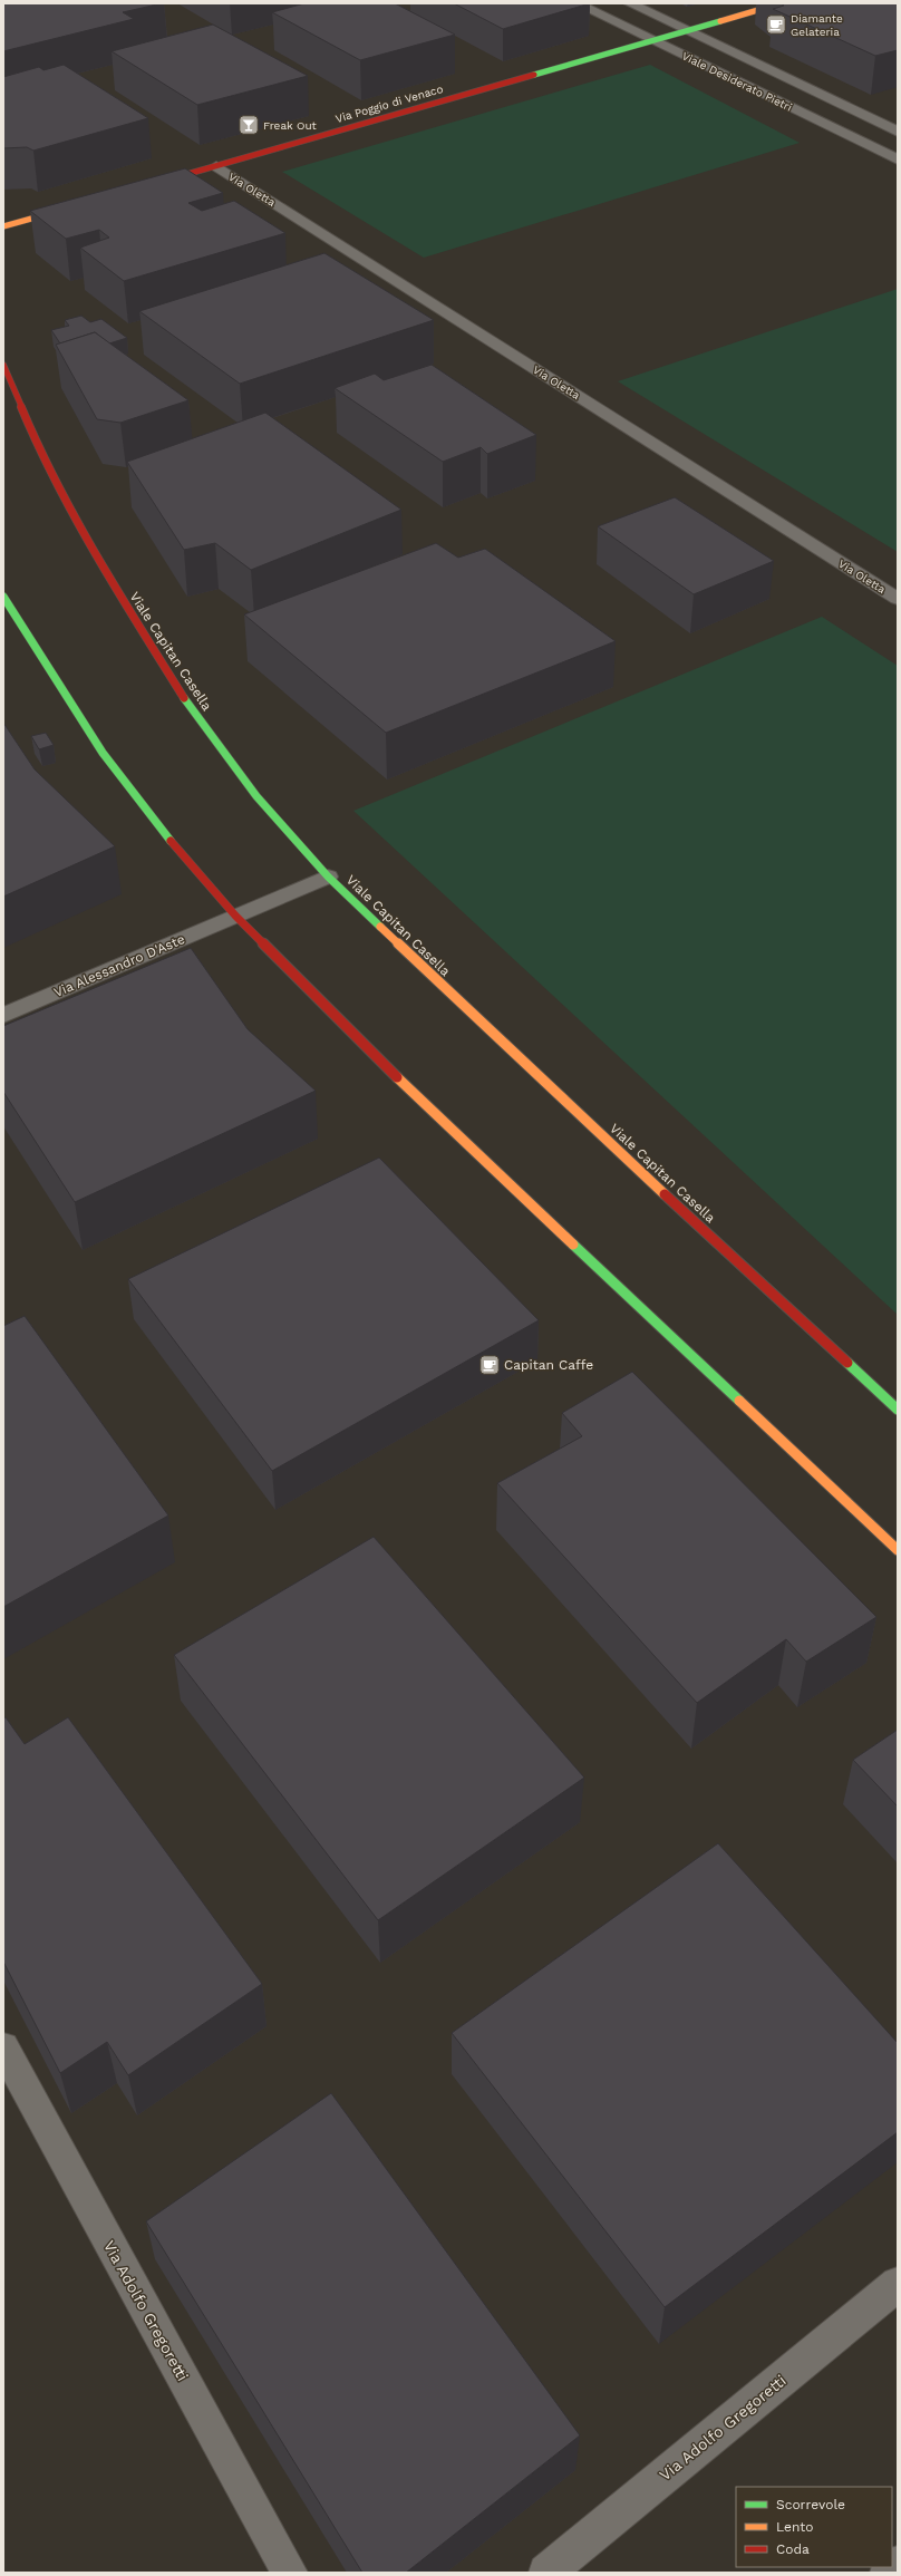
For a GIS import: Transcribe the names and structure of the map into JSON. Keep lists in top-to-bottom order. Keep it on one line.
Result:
{"streets":{"street":["Viale Desiderato Pietri","Via Poggio di Venaco","Via Oletta","Viale Capitan Casella","Via Alessandro D'Aste","Via Adolfo Gregoretti"]},"crossings":[["Viale Desiderato Pietri","Via Poggio di Venaco"],["Via Poggio di Venaco","Via Oletta"],["Viale Capitan Casella","Via Alessandro D'Aste"]],"places":{"cafe":["Diamante Gelateria","Capitan Caffe"],"bar":["Freak Out"]},"legend":["Scorrevole","Lento","Coda"]}
